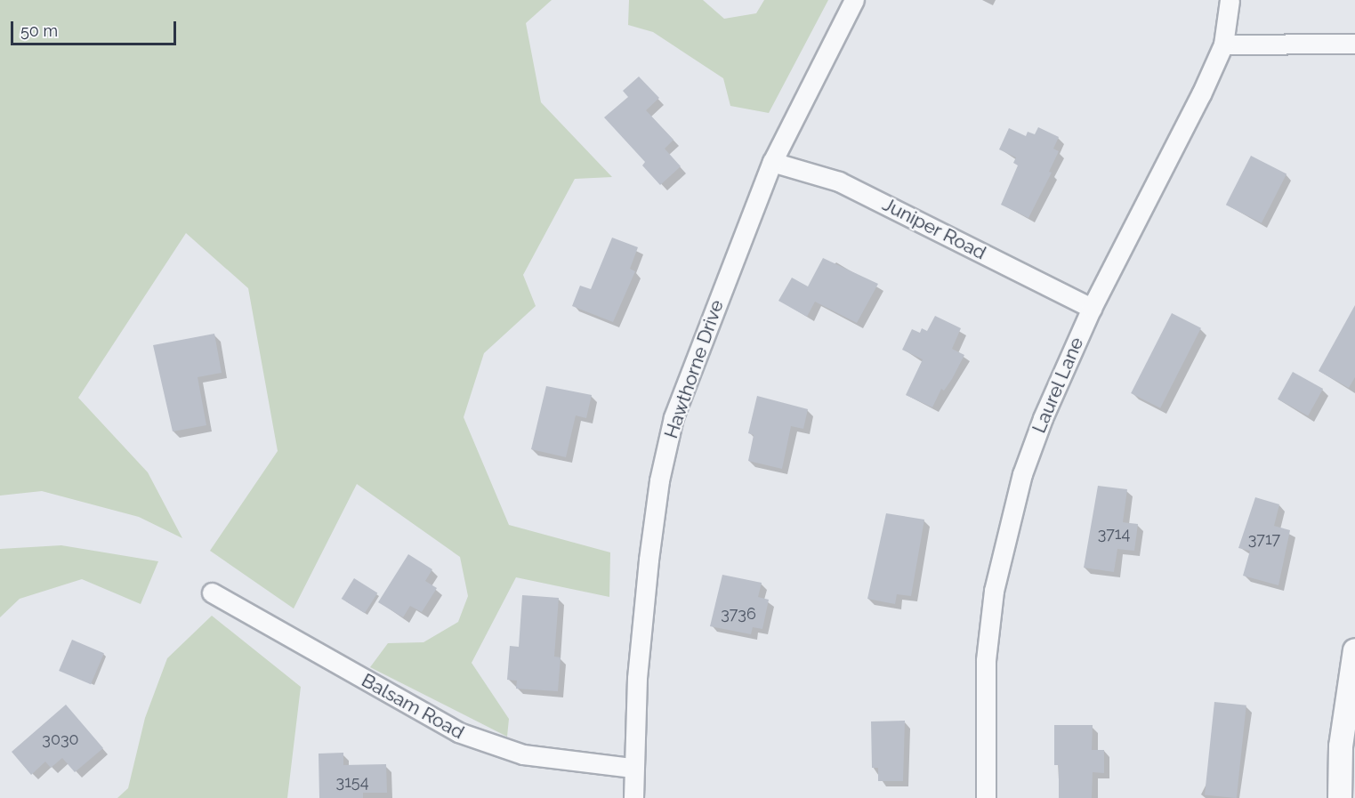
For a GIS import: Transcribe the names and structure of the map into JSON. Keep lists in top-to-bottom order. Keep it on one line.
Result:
{"streets":{"street":["Juniper Road","Hawthorne Drive","Laurel Lane","Balsam Road"]},"crossings":[["Juniper Road","Hawthorne Drive"],["Juniper Road","Laurel Lane"],["Hawthorne Drive","Balsam Road"]],"house_numbers":["3714","3717","3736","3030","3154"],"scale_bar":"50 m"}
